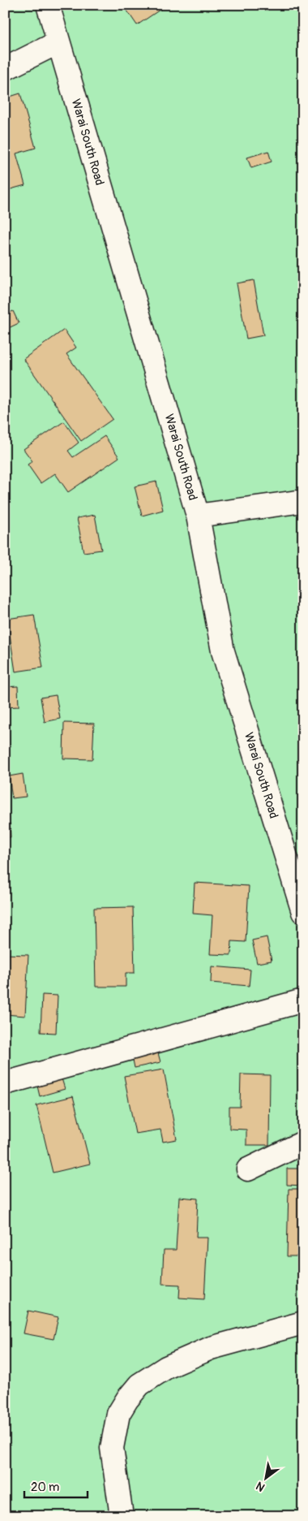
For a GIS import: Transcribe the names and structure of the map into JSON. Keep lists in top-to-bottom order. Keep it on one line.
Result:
{"streets":{"street":["Warai South Road"]},"scale_bar":"20 m","north":"bottom left"}
